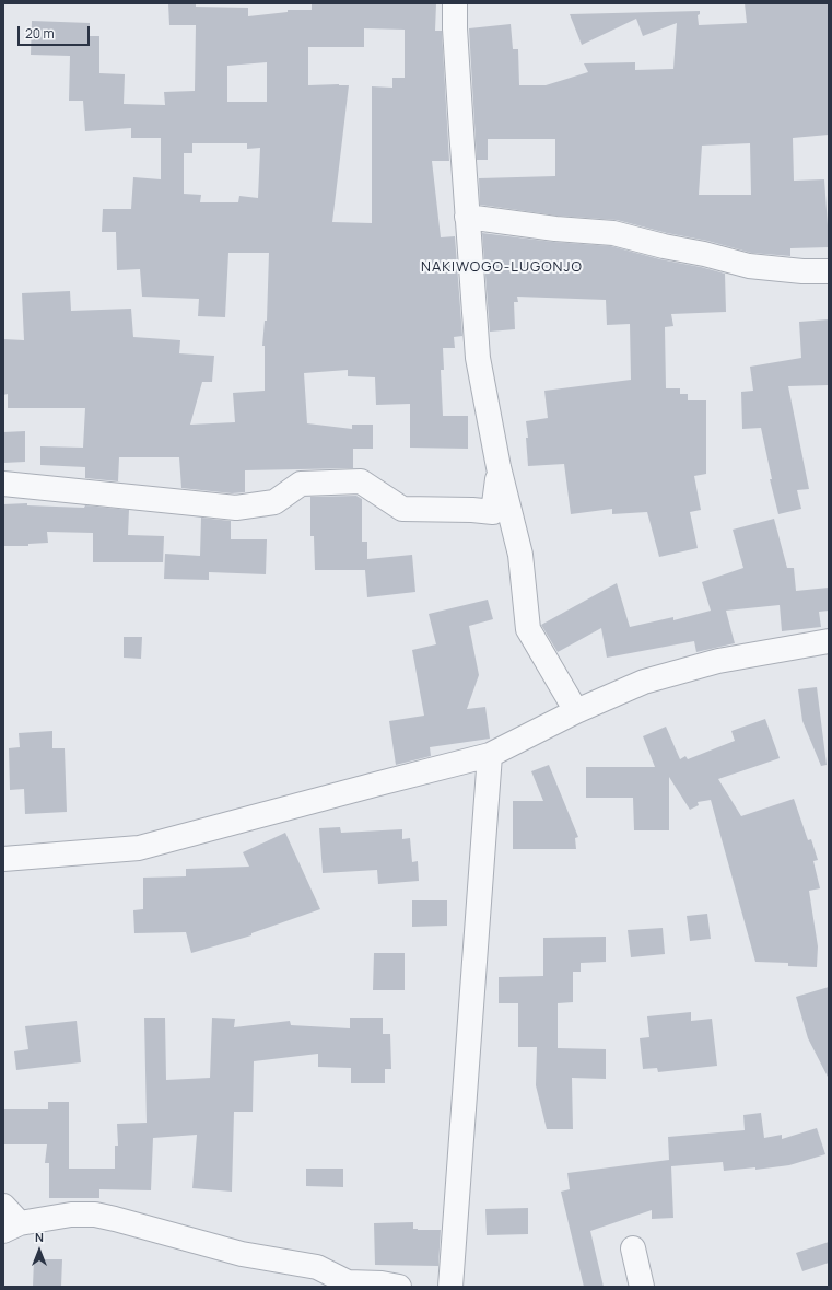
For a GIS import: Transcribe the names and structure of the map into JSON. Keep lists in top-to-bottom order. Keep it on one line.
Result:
{"districts":["NAKIWOGO-LUGONJO"],"scale_bar":"20 m","north":"top"}
